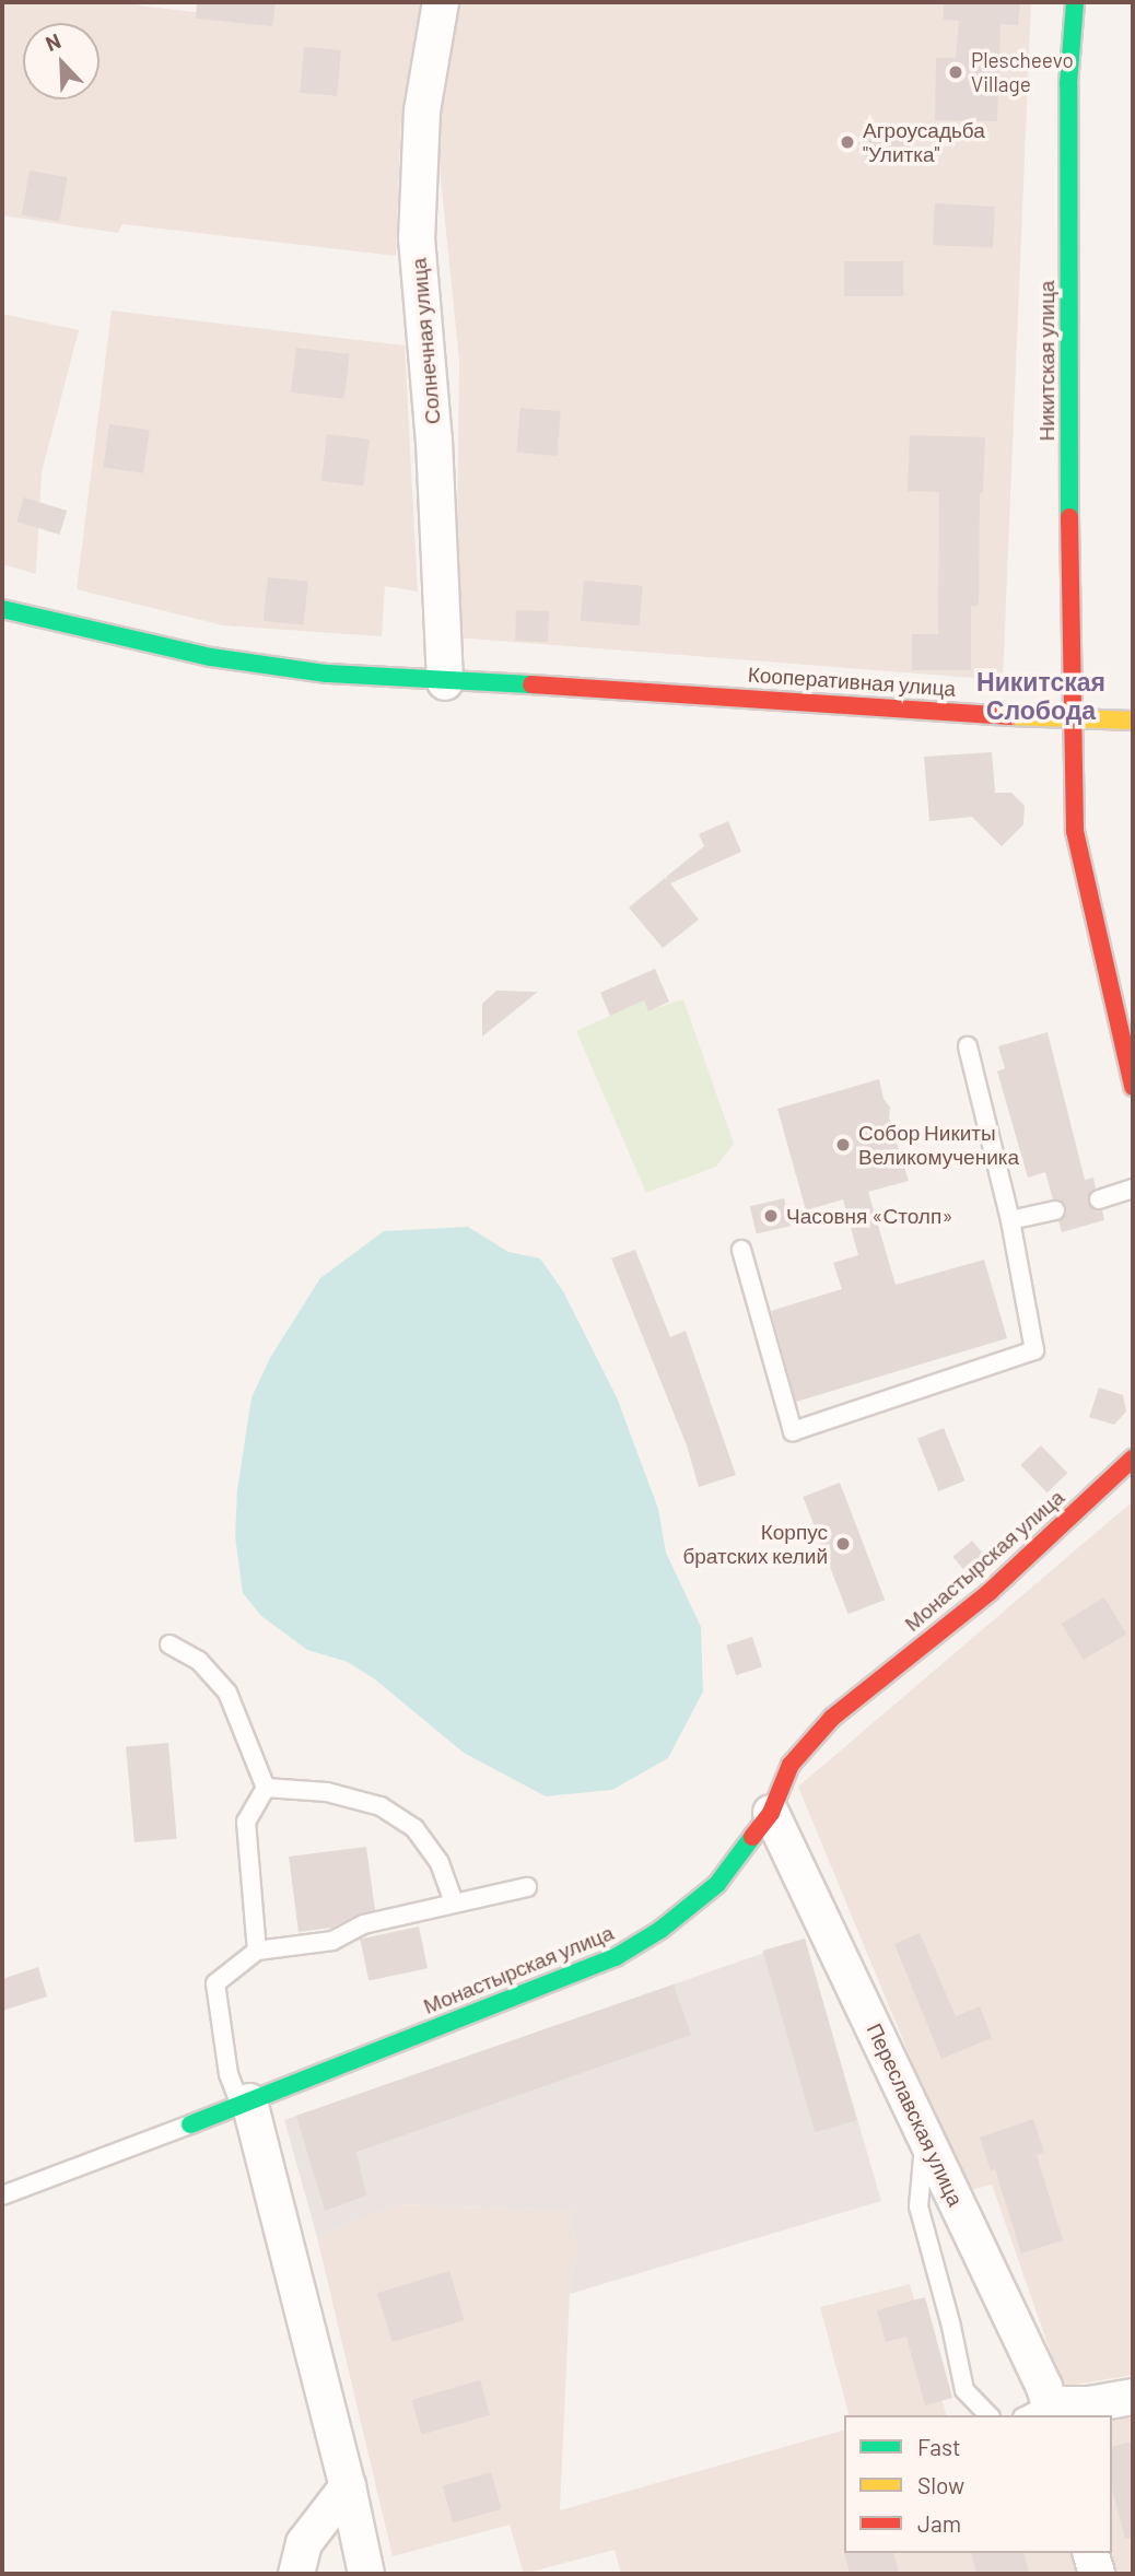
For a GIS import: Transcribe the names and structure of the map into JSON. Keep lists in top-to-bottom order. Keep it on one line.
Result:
{"streets":{"street":["Солнечная улица","Никитская улица","Кооперативная улица","Монастырская улица","Переславская улица"]},"crossings":[["Солнечная улица","Кооперативная улица"],["Никитская улица","Кооперативная улица"],["Монастырская улица","Переславская улица"]],"districts":["Никитская Слобода"],"places":["Plescheevo Village","Агроусадьба \"Улитка\"","Собор Никиты Великомученика","Часовня «Столп»","Корпус братских келий"],"legend":["Fast","Slow","Jam"],"north":"top left"}
